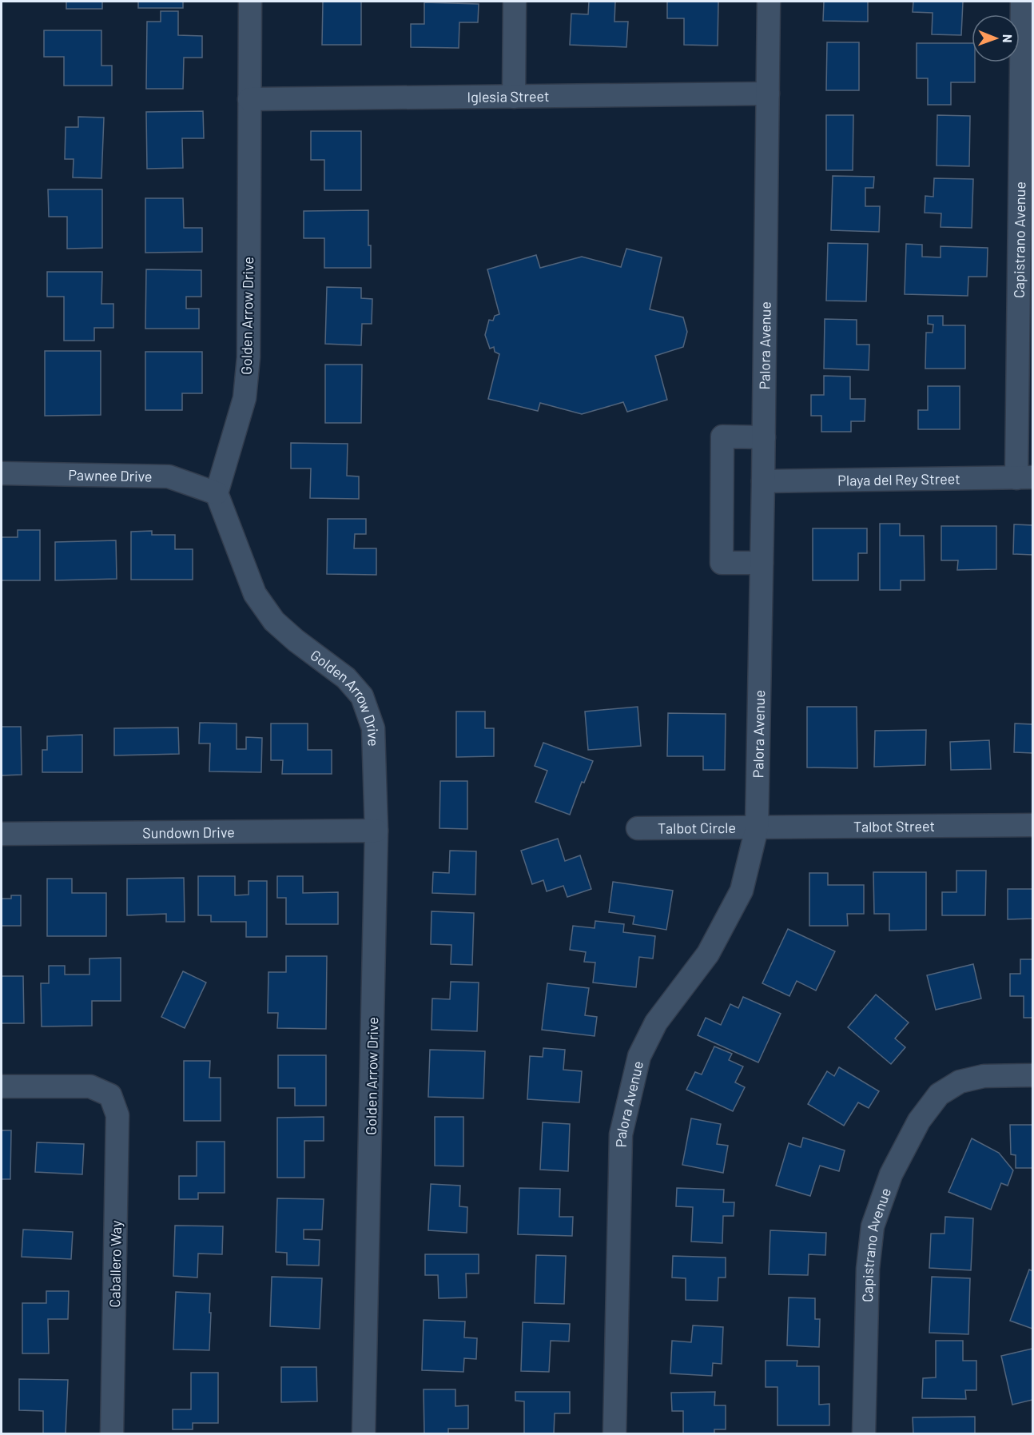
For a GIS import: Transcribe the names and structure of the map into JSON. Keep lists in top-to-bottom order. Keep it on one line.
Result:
{"streets":{"street":["Iglesia Street","Capistrano Avenue","Golden Arrow Drive","Palora Avenue","Pawnee Drive","Playa del Rey Street","Talbot Street","Talbot Circle","Sundown Drive","Caballero Way"]},"crossings":[["Iglesia Street","Golden Arrow Drive"],["Iglesia Street","Palora Avenue"],["Capistrano Avenue","Playa del Rey Street"],["Golden Arrow Drive","Pawnee Drive"],["Golden Arrow Drive","Sundown Drive"],["Palora Avenue","Playa del Rey Street"],["Palora Avenue","Talbot Street"],["Palora Avenue","Talbot Circle"],["Talbot Street","Talbot Circle"]],"north":"right"}
